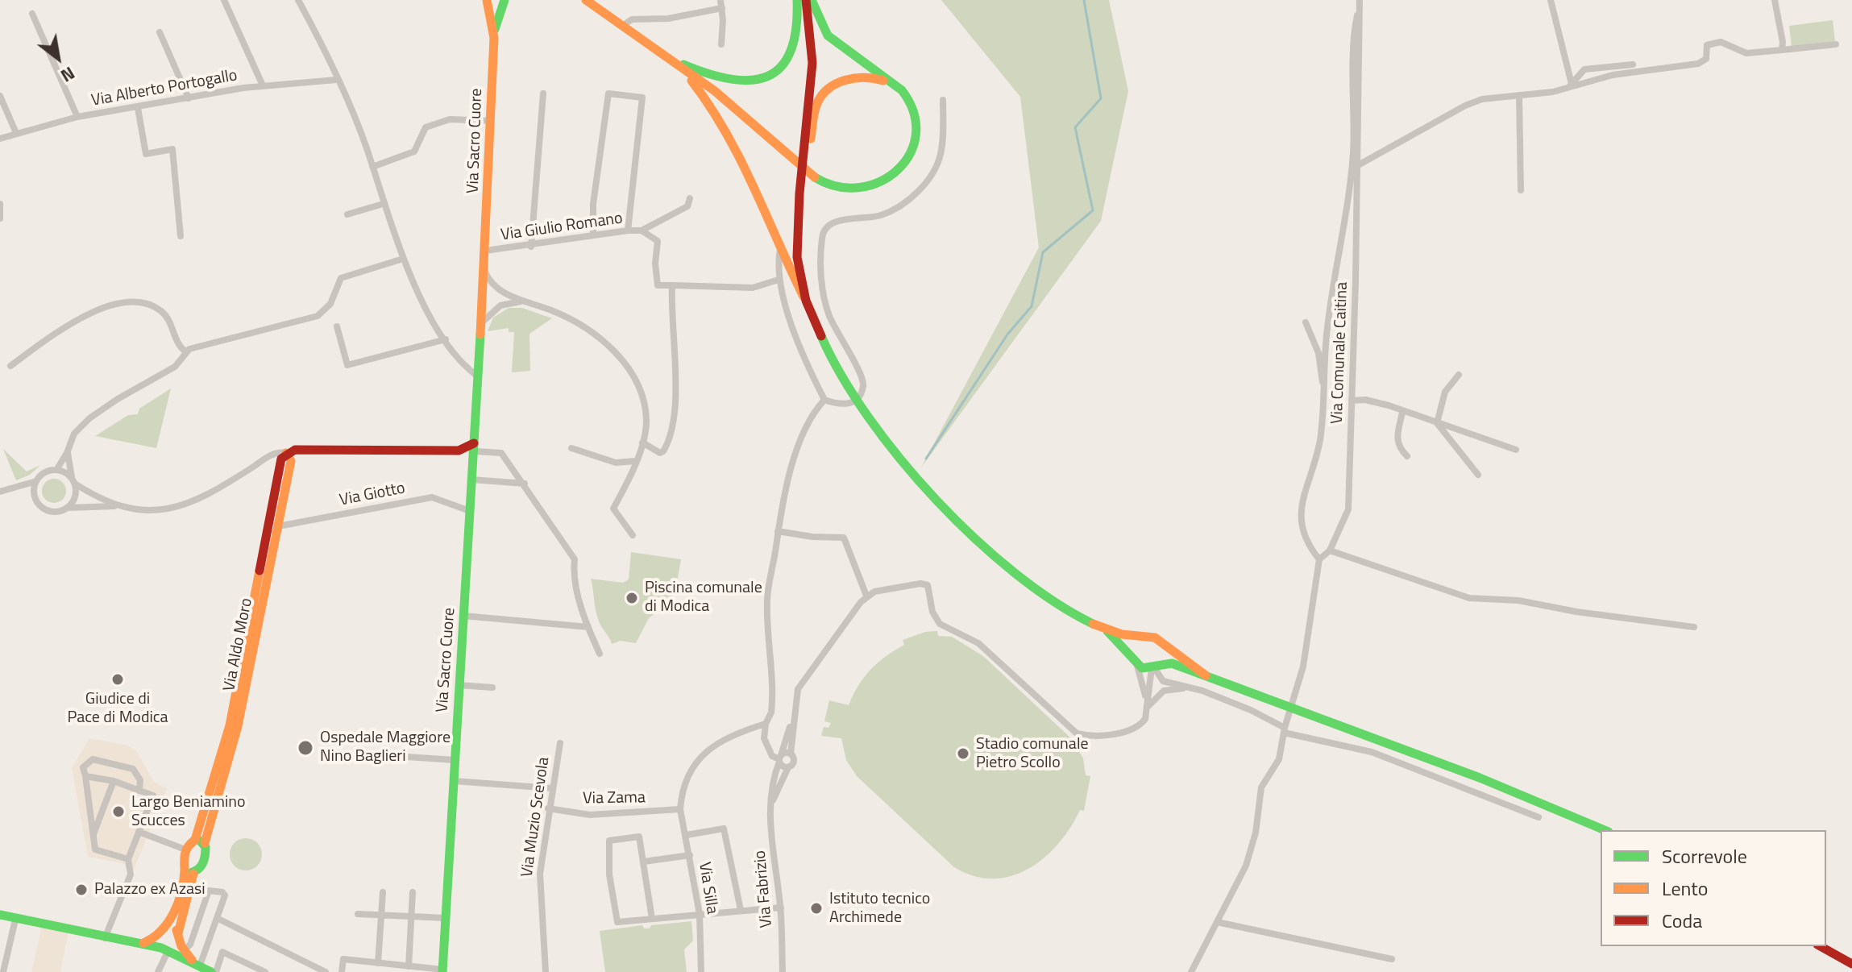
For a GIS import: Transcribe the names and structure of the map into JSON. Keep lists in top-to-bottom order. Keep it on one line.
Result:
{"streets":{"main road":["Via Sacro Cuore","Via Aldo Moro"],"street":["Via Alberto Portogallo","Via Giulio Romano","Via Comunale Caitina","Via Giotto","Via Zama","Via Muzio Scevola","Via Silla","Via Fabrizio"]},"crossings":[["Via Sacro Cuore","Via Giulio Romano"],["Via Sacro Cuore","Via Giotto"],["Via Giotto","Via Aldo Moro"],["Via Zama","Via Muzio Scevola"],["Via Zama","Via Silla"]],"places":["Piscina comunale di Modica","Giudice di Pace di Modica","Ospedale Maggiore Nino Baglieri","Stadio comunale Pietro Scollo","Largo Beniamino Scucces","Palazzo ex Azasi","Istituto tecnico Archimede"],"legend":["Scorrevole","Lento","Coda"],"north":"bottom right"}
